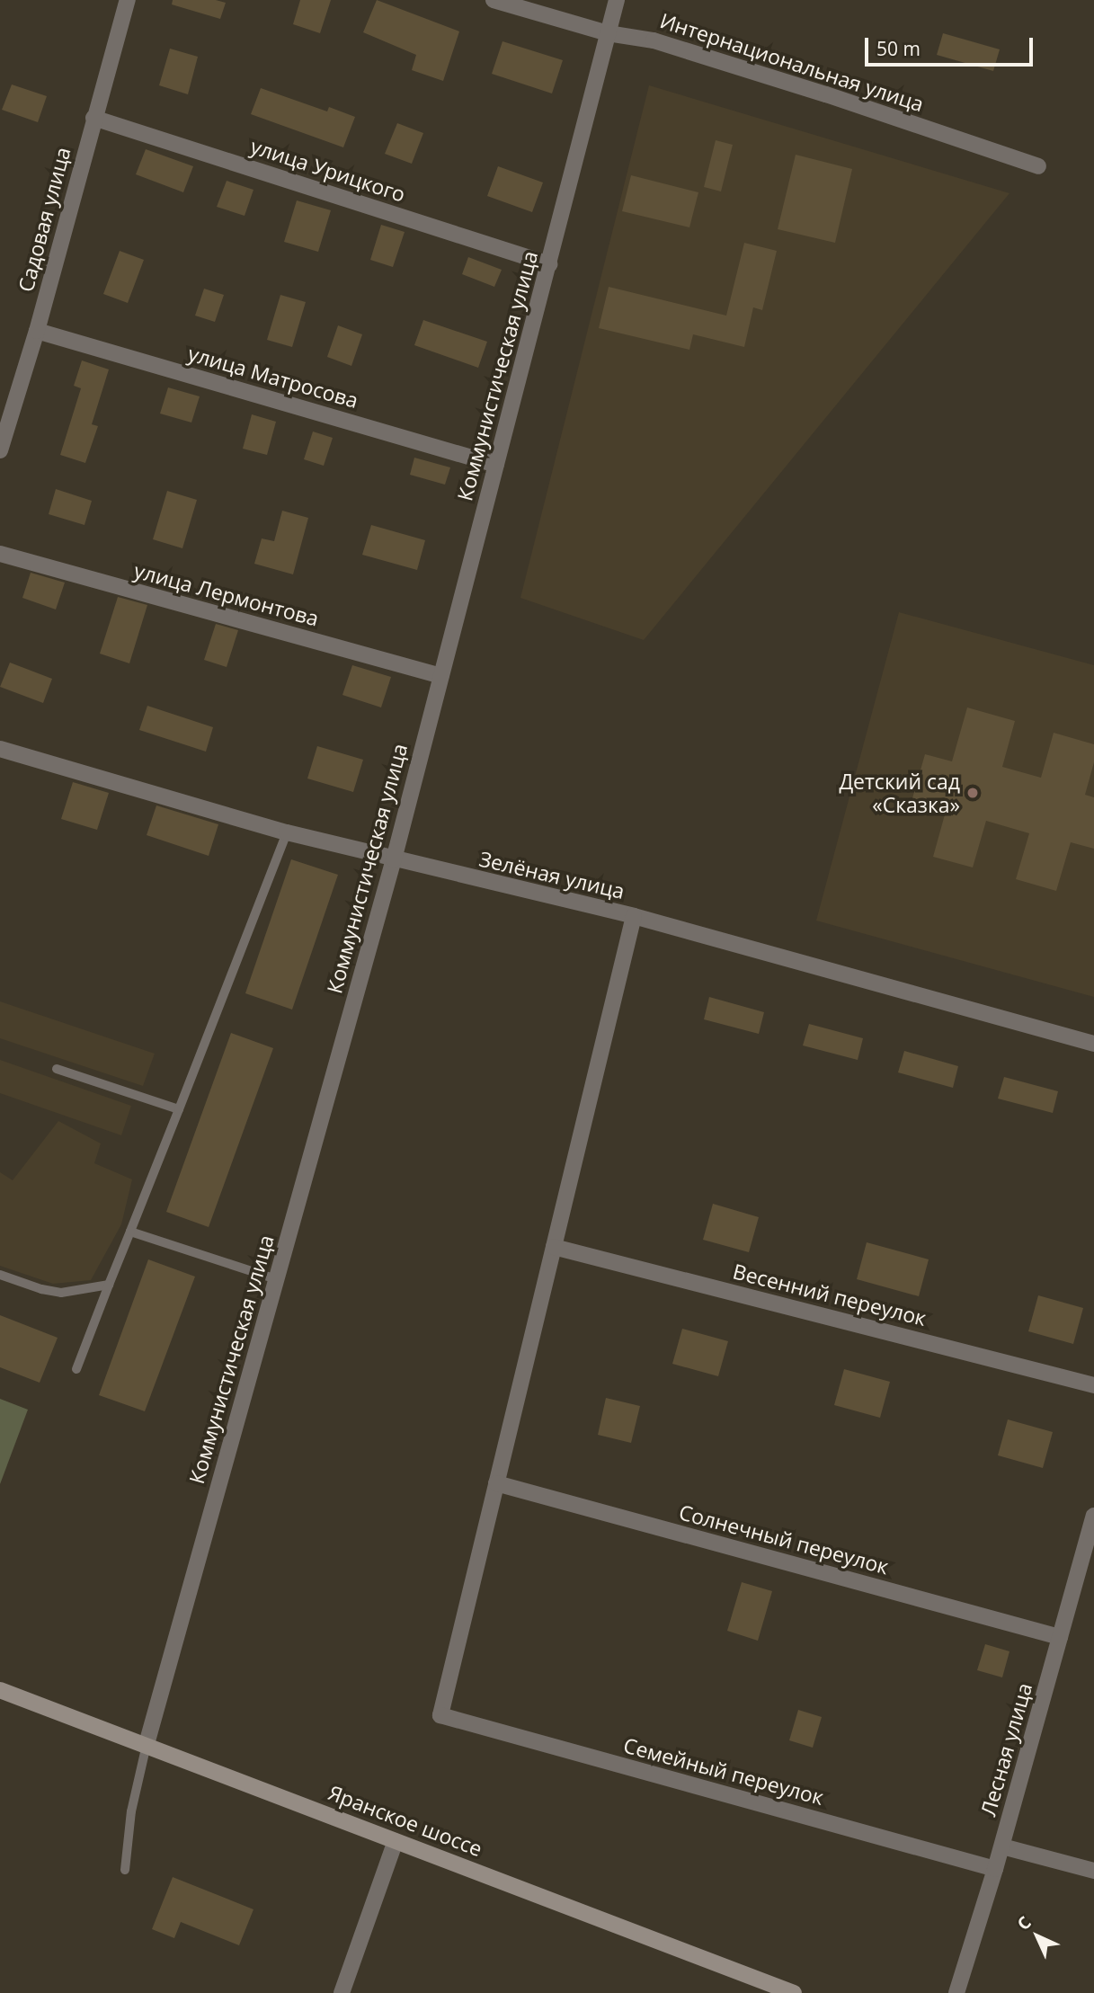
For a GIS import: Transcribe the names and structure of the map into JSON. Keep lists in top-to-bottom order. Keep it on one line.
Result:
{"streets":{"main road":["Яранское шоссе"],"street":["Интернациональная улица","улица Урицкого","Садовая улица","Коммунистическая улица","улица Матросова","улица Лермонтова","Зелёная улица","Весенний переулок","Солнечный переулок","Лесная улица","Семейный переулок"]},"crossings":[["Интернациональная улица","Коммунистическая улица"],["улица Урицкого","Садовая улица"],["улица Урицкого","Коммунистическая улица"],["Садовая улица","улица Матросова"],["Коммунистическая улица","улица Матросова"],["Коммунистическая улица","улица Лермонтова"],["Коммунистическая улица","Зелёная улица"],["Коммунистическая улица","Яранское шоссе"],["Солнечный переулок","Лесная улица"],["Солнечный переулок","Семейный переулок"],["Лесная улица","Семейный переулок"]],"places":["Детский сад «Сказка»"],"scale_bar":"50 m","north":"top left"}
